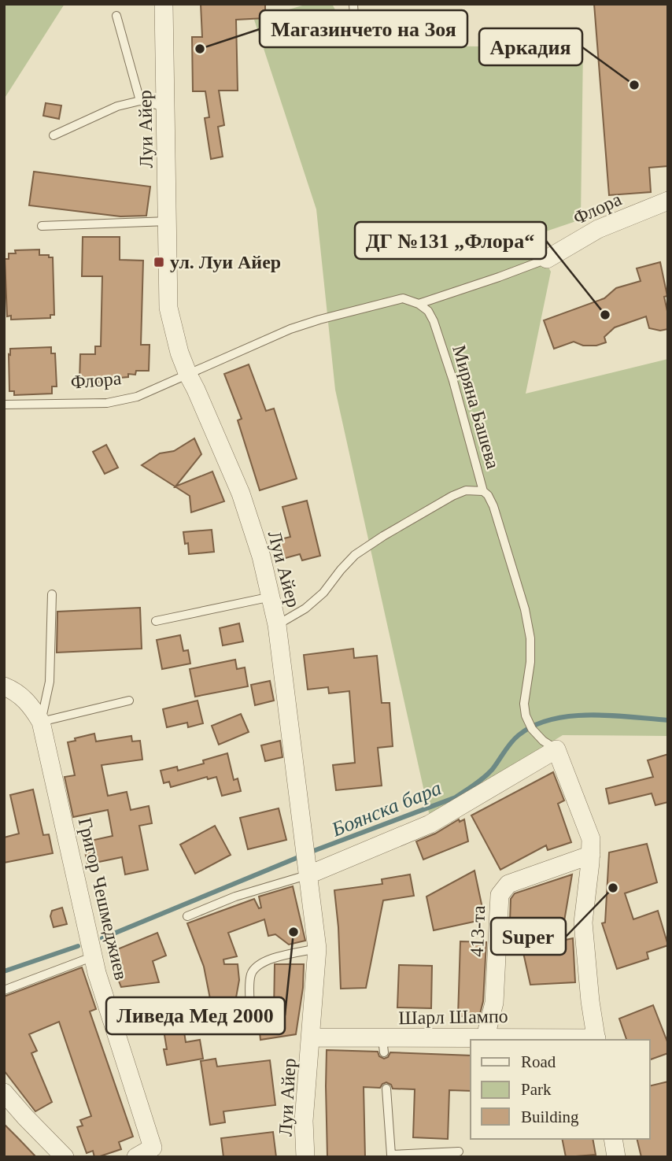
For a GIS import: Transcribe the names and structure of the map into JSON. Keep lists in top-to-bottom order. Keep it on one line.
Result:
{"streets":{"street":["Луи Айер","Флора","Григор Чешмеджиев","413-та","Шарл Шампо"],"lane":["Миряна Башева"]},"crossings":[["Луи Айер","Флора"],["Луи Айер","Шарл Шампо"],["413-та","Шарл Шампо"]],"water":["Боянска бара"],"places":{"other":["Магазинчето на Зоя","Аркадия","ДГ №131 „Флора“","Super","Ливеда Мед 2000"],"transit":["ул. Луи Айер"]},"legend":["Road","Park","Building"]}
